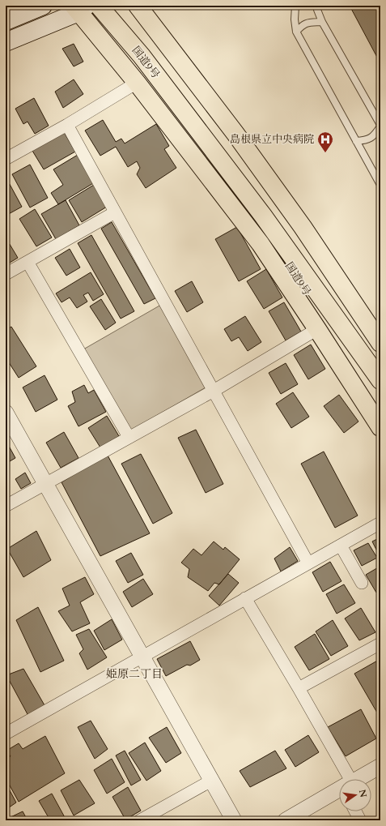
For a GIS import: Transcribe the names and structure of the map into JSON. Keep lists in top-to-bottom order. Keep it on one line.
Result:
{"streets":{"highway":["国道9号"]},"districts":["姫原二丁目"],"places":{"hospital":["島根県立中央病院"]},"north":"right"}
